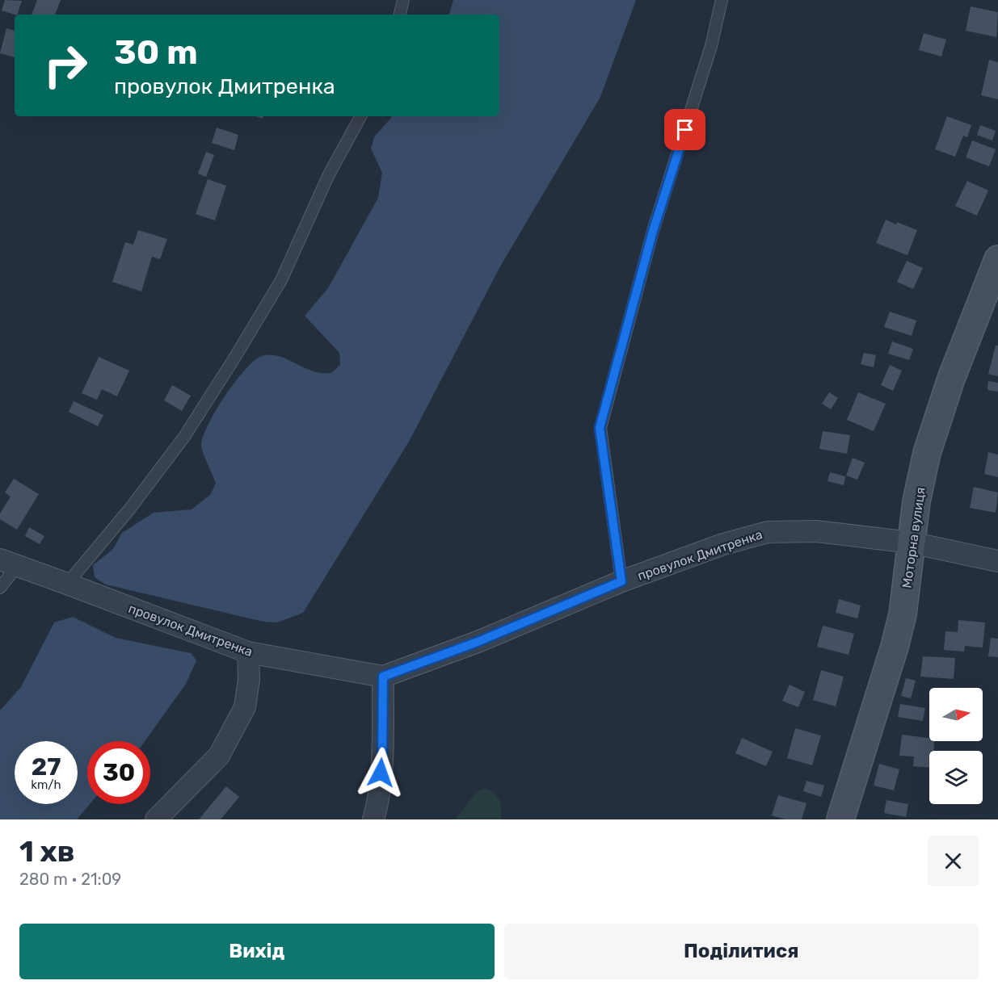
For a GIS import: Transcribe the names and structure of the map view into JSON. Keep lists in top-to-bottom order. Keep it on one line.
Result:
{"streets":{"street":["Моторна вулиця","провулок Дмитренка"]},"crossings":[["Моторна вулиця","провулок Дмитренка"]],"north":"right","page":{"turn":["30 m","провулок Дмитренка"],"speed":"27 km/h","limit":"30","heading":["1 хв","280 m · 21:09"],"buttons":["Вихід","Поділитися"]}}
